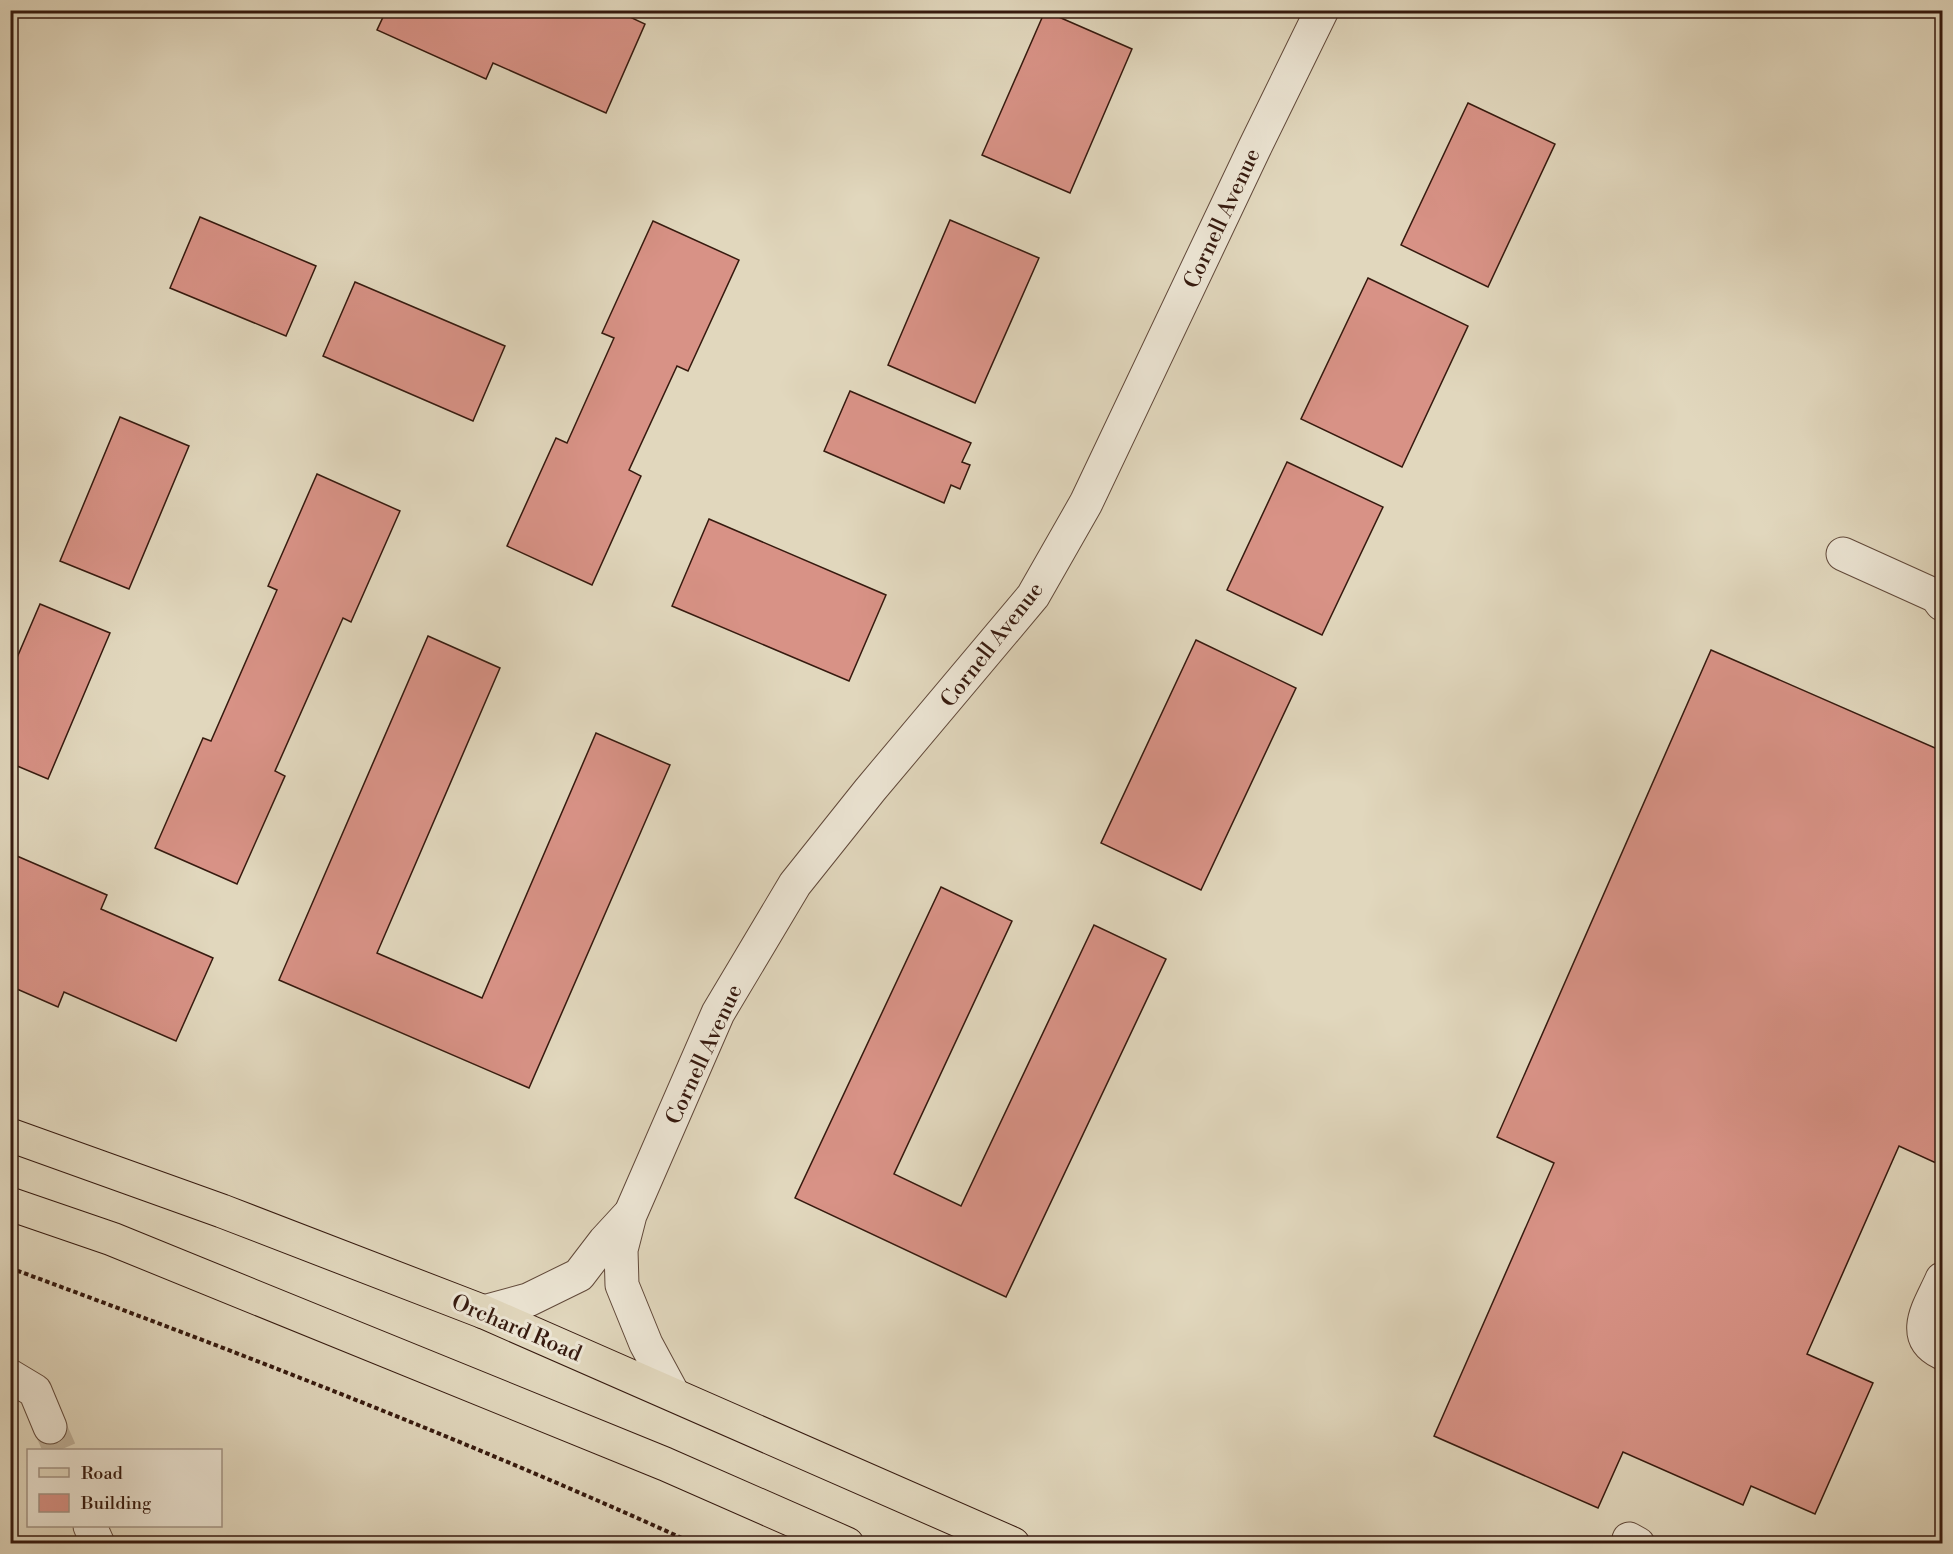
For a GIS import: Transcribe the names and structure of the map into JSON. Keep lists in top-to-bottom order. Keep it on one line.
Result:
{"streets":{"main road":["Orchard Road"],"street":["Cornell Avenue"]},"crossings":[["Cornell Avenue","Orchard Road"]],"legend":["Road","Building"]}
